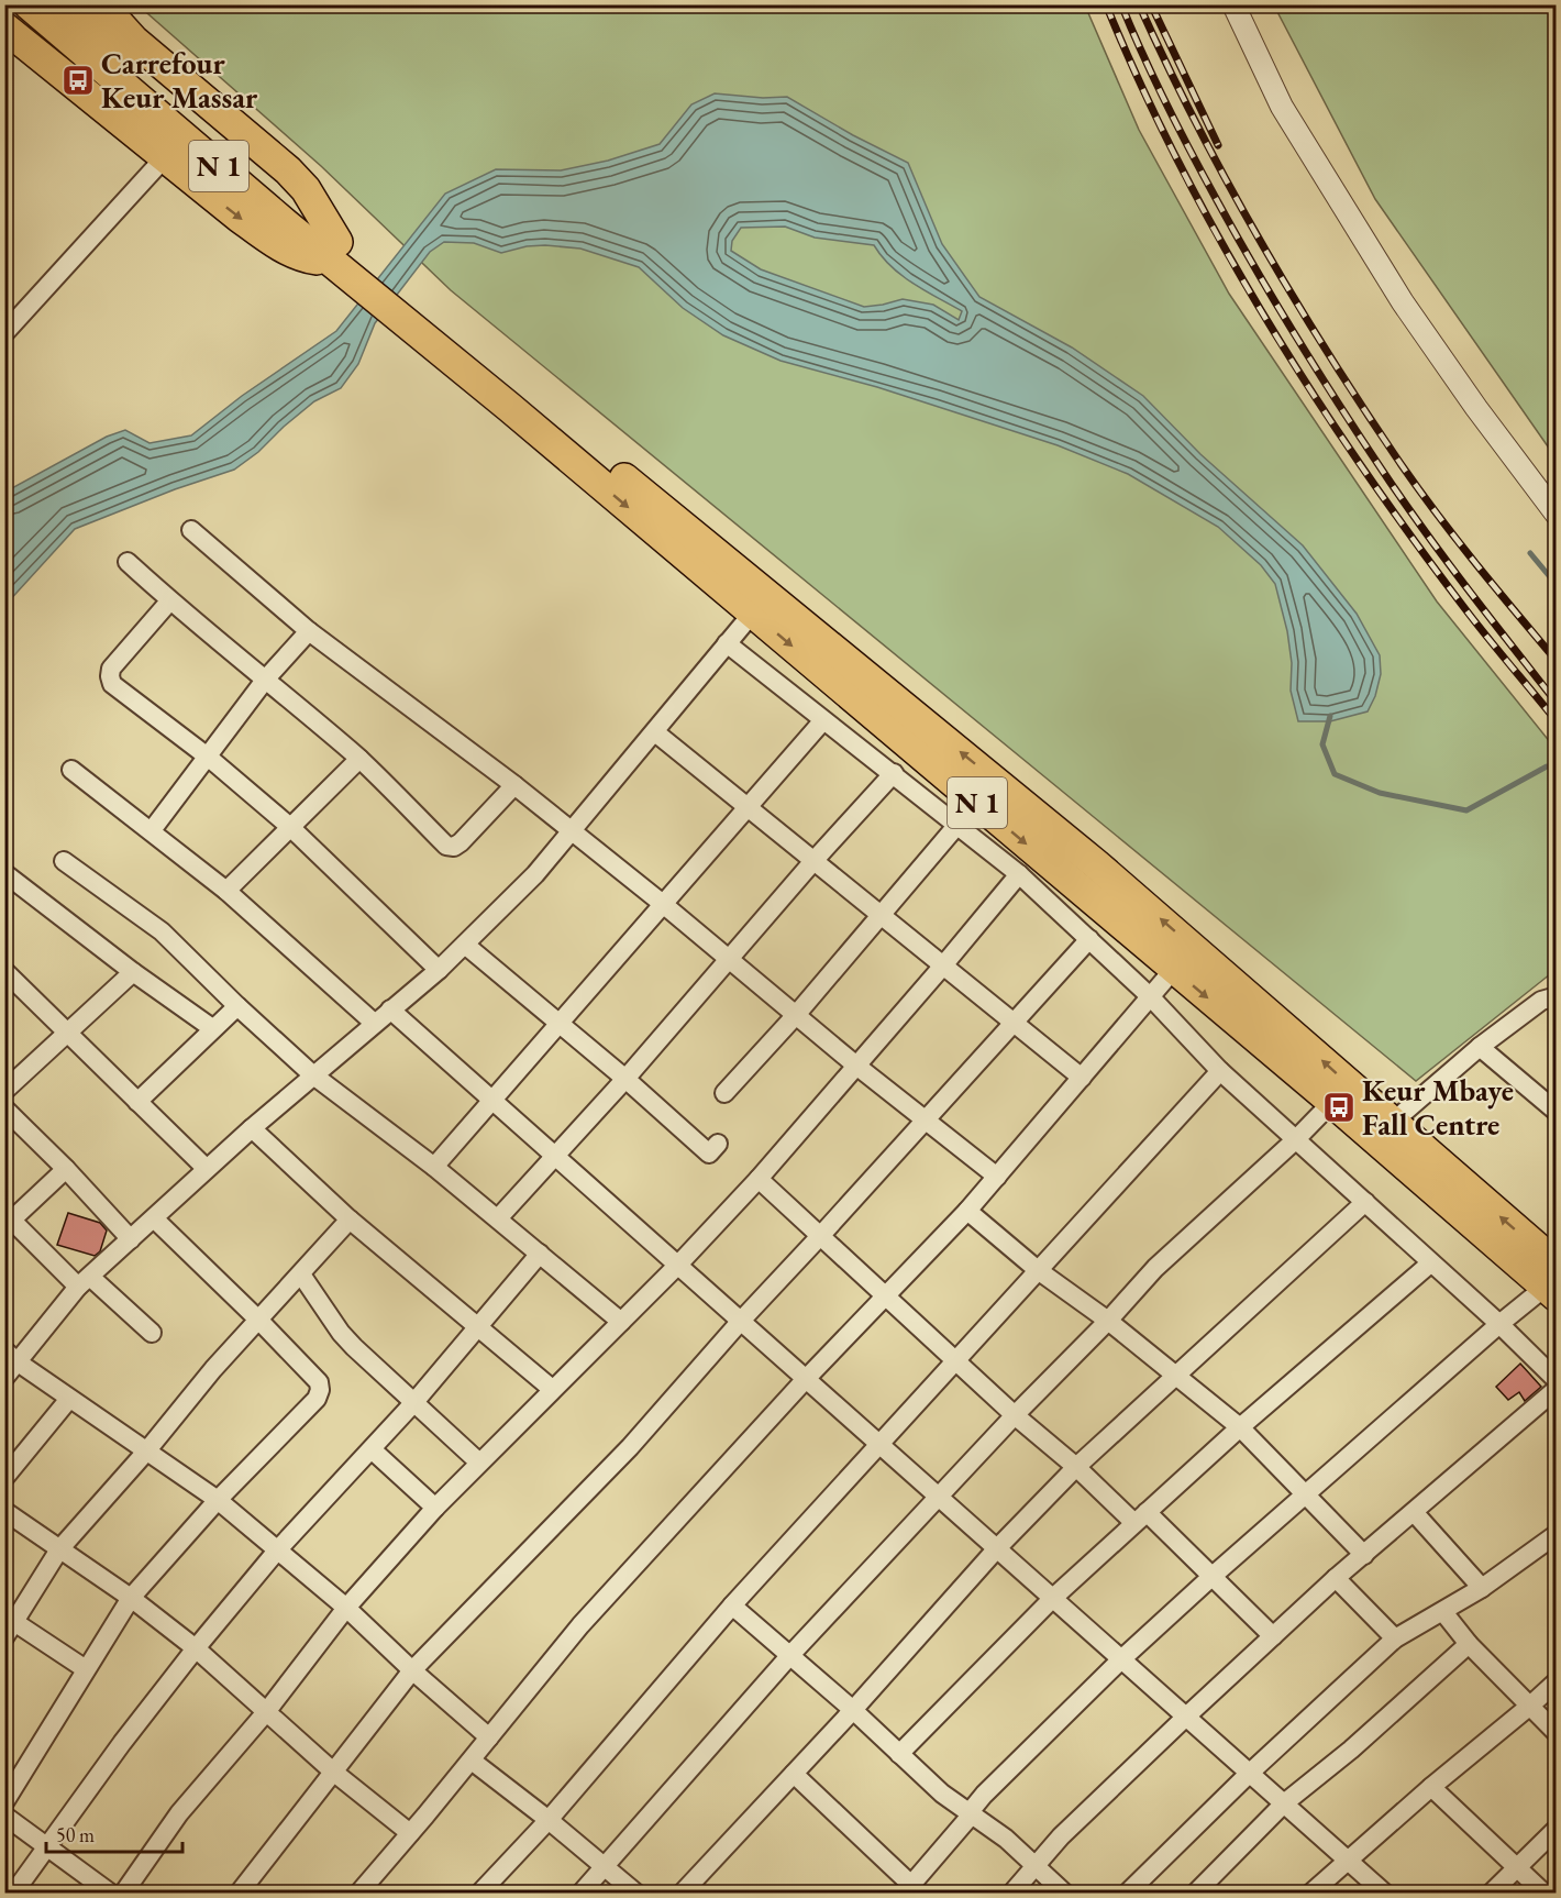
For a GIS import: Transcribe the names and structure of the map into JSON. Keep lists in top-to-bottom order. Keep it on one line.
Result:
{"streets":{"highway":["N 1"]},"places":{"bus stop":["Carrefour Keur Massar","Keur Mbaye Fall Centre"]},"scale_bar":"50 m"}
